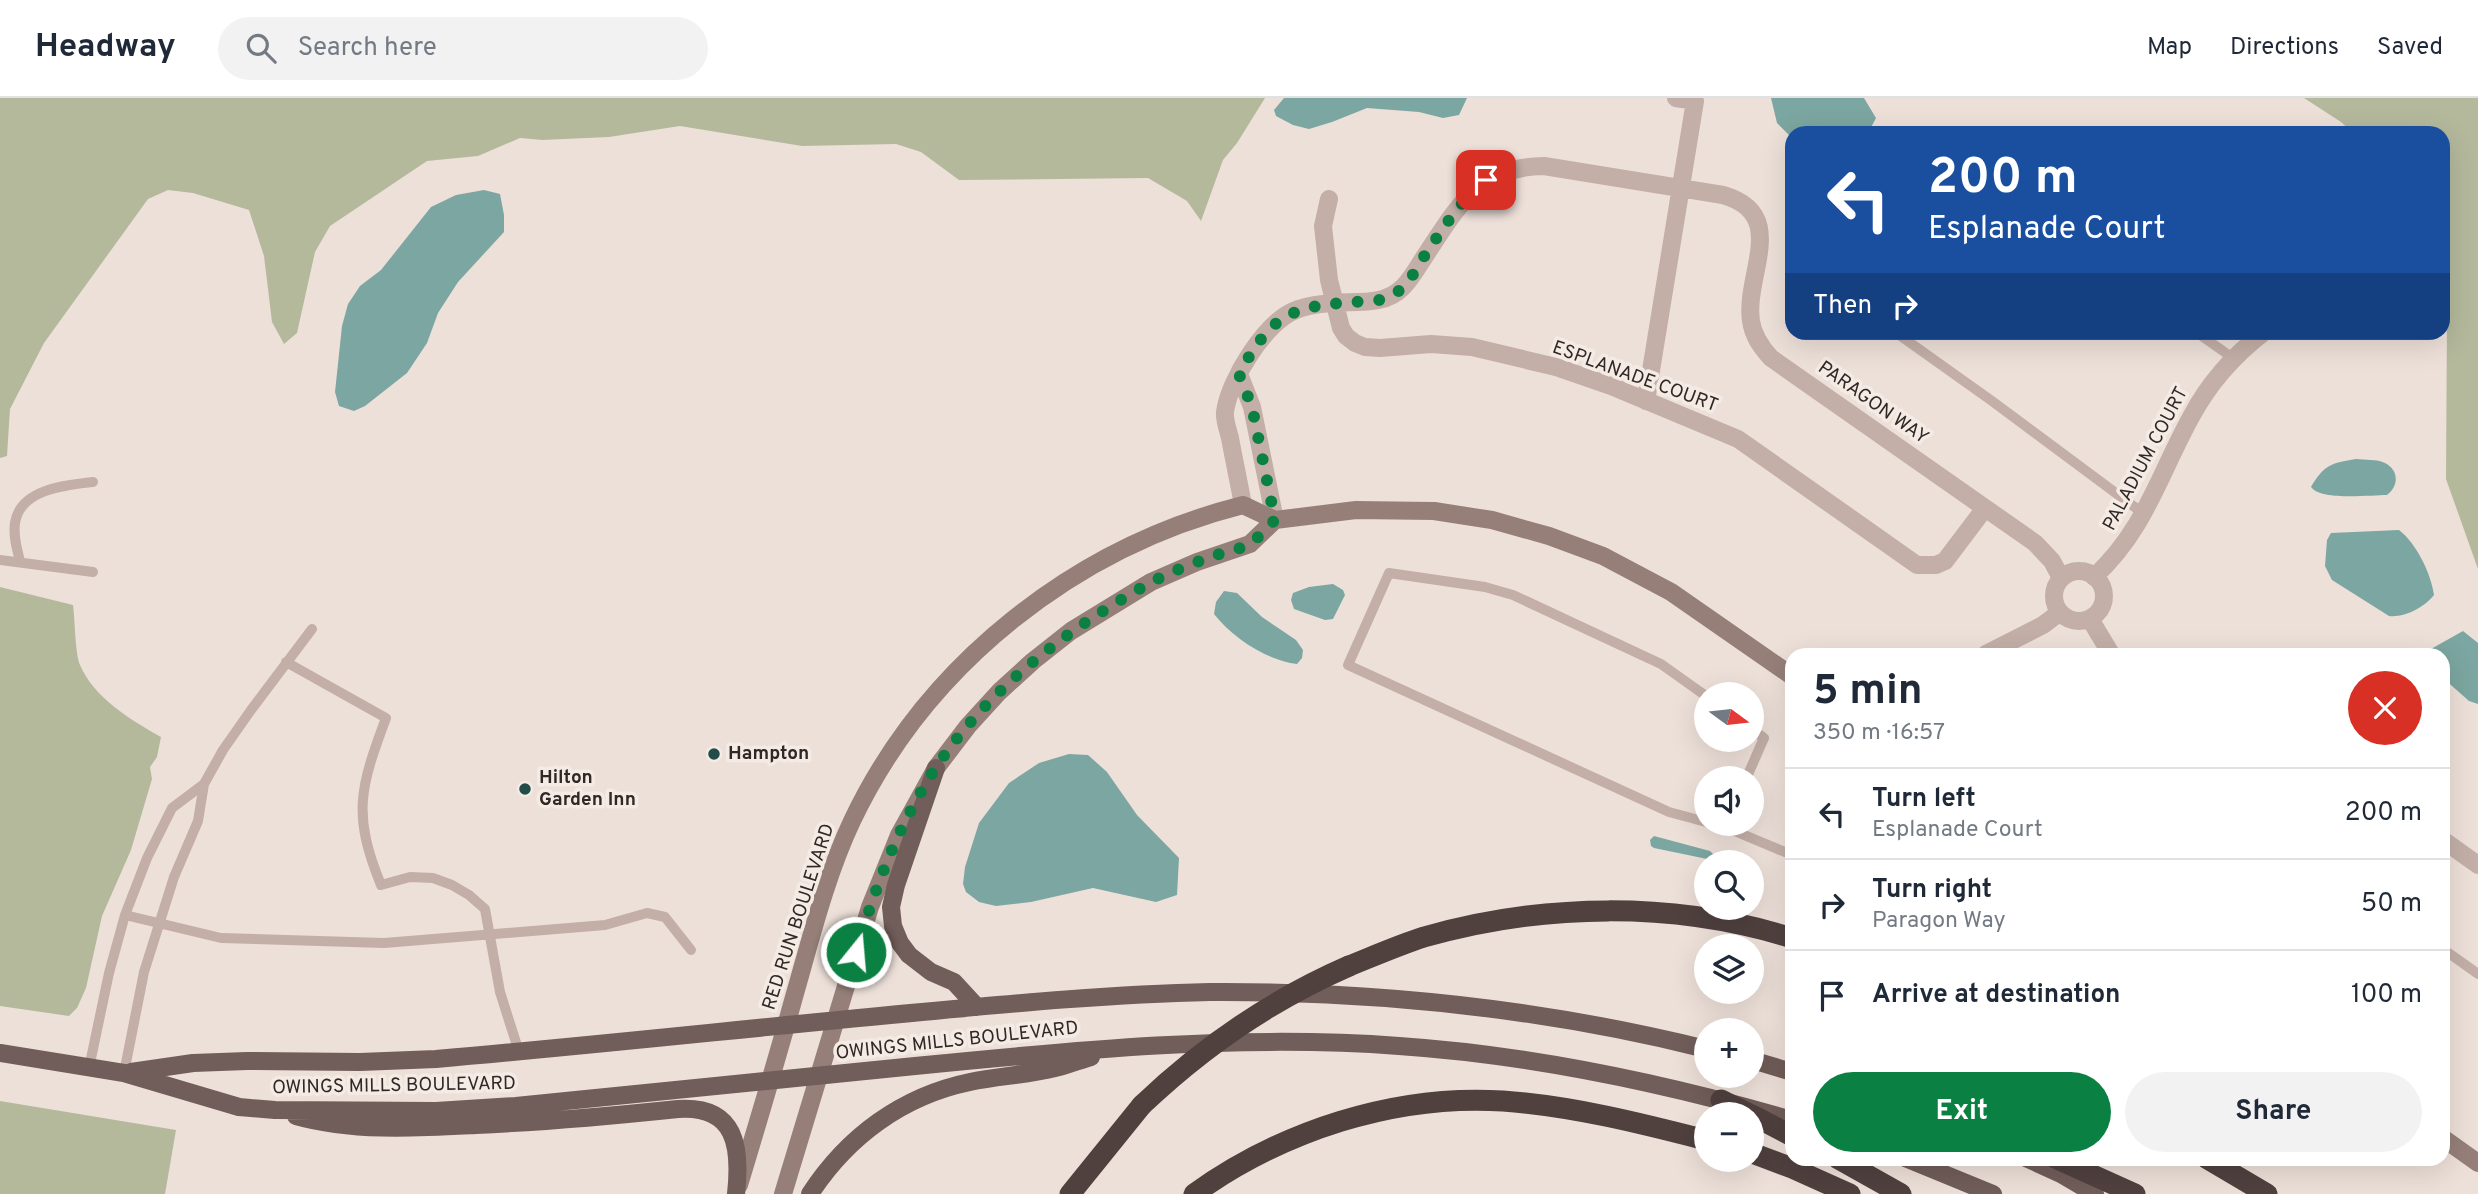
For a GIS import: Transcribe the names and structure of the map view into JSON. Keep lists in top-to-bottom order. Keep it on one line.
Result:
{"streets":{"main road":["RED RUN BOULEVARD","OWINGS MILLS BOULEVARD"],"street":["ESPLANADE COURT","PARAGON WAY","PALADIUM COURT"]},"crossings":[["ESPLANADE COURT","PARAGON WAY"],["PARAGON WAY","PALADIUM COURT"],["RED RUN BOULEVARD","OWINGS MILLS BOULEVARD"]],"places":["Hampton","Hilton Garden Inn"],"north":"right","page":{"header":"Headway","search":"Search here","nav":["Map","Directions","Saved"],"turn":["200 m","Esplanade Court"],"then":"Then","heading":["5 min","350 m · 16:57"],"map_buttons":["+","−"],"list":[{"name":"Turn left","note":"Esplanade Court","value":"200 m"},{"name":"Turn right","note":"Paragon Way","value":"50 m"},{"name":"Arrive at destination","value":"100 m"}],"buttons":["Exit","Share"]}}
